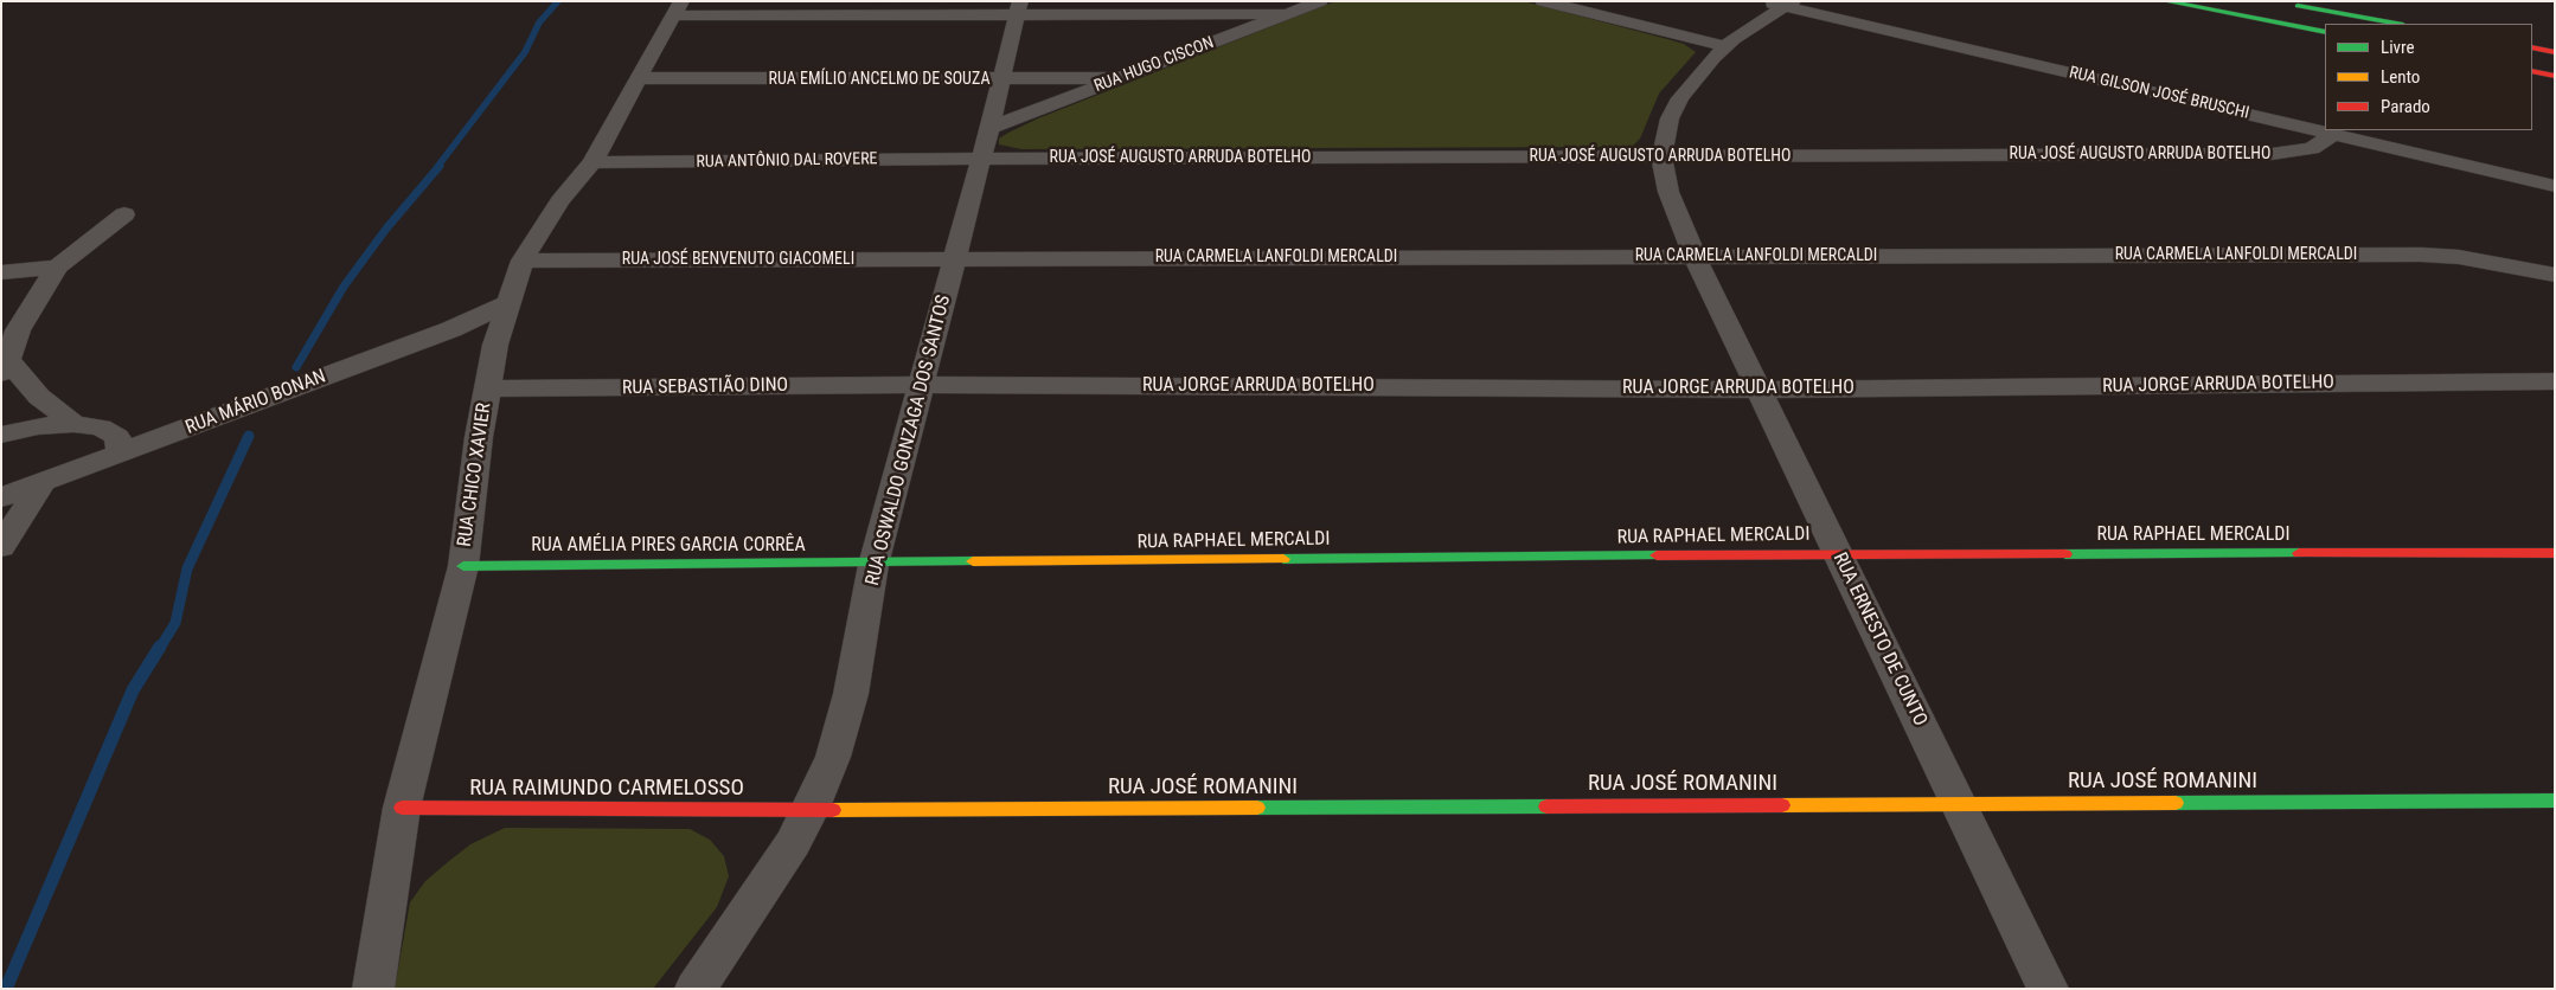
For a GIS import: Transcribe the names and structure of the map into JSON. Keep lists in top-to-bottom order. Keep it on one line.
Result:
{"streets":{"street":["RUA HUGO CISCON","RUA EMÍLIO ANCELMO DE SOUZA","RUA GILSON JOSÉ BRUSCHI","RUA JOSÉ AUGUSTO ARRUDA BOTELHO","RUA ANTÔNIO DAL ROVERE","RUA CARMELA LANFOLDI MERCALDI","RUA JOSÉ BENVENUTO GIACOMELI","RUA JORGE ARRUDA BOTELHO","RUA SEBASTIÃO DINO","RUA MÁRIO BONAN","RUA OSWALDO GONZAGA DOS SANTOS","RUA CHICO XAVIER","RUA RAPHAEL MERCALDI","RUA AMÉLIA PIRES GARCIA CORRÊA","RUA ERNESTO DE CUNTO","RUA JOSÉ ROMANINI","RUA RAIMUNDO CARMELOSSO"]},"crossings":[["RUA HUGO CISCON","RUA EMÍLIO ANCELMO DE SOUZA"],["RUA HUGO CISCON","RUA OSWALDO GONZAGA DOS SANTOS"],["RUA EMÍLIO ANCELMO DE SOUZA","RUA OSWALDO GONZAGA DOS SANTOS"],["RUA EMÍLIO ANCELMO DE SOUZA","RUA CHICO XAVIER"],["RUA GILSON JOSÉ BRUSCHI","RUA JOSÉ AUGUSTO ARRUDA BOTELHO"],["RUA GILSON JOSÉ BRUSCHI","RUA ERNESTO DE CUNTO"],["RUA JOSÉ AUGUSTO ARRUDA BOTELHO","RUA ANTÔNIO DAL ROVERE"],["RUA JOSÉ AUGUSTO ARRUDA BOTELHO","RUA OSWALDO GONZAGA DOS SANTOS"],["RUA JOSÉ AUGUSTO ARRUDA BOTELHO","RUA ERNESTO DE CUNTO"],["RUA ANTÔNIO DAL ROVERE","RUA OSWALDO GONZAGA DOS SANTOS"],["RUA ANTÔNIO DAL ROVERE","RUA CHICO XAVIER"],["RUA CARMELA LANFOLDI MERCALDI","RUA JOSÉ BENVENUTO GIACOMELI"],["RUA CARMELA LANFOLDI MERCALDI","RUA OSWALDO GONZAGA DOS SANTOS"],["RUA CARMELA LANFOLDI MERCALDI","RUA ERNESTO DE CUNTO"],["RUA JOSÉ BENVENUTO GIACOMELI","RUA OSWALDO GONZAGA DOS SANTOS"],["RUA JOSÉ BENVENUTO GIACOMELI","RUA CHICO XAVIER"],["RUA JORGE ARRUDA BOTELHO","RUA SEBASTIÃO DINO"],["RUA JORGE ARRUDA BOTELHO","RUA OSWALDO GONZAGA DOS SANTOS"],["RUA JORGE ARRUDA BOTELHO","RUA ERNESTO DE CUNTO"],["RUA SEBASTIÃO DINO","RUA OSWALDO GONZAGA DOS SANTOS"],["RUA SEBASTIÃO DINO","RUA CHICO XAVIER"],["RUA MÁRIO BONAN","RUA CHICO XAVIER"],["RUA OSWALDO GONZAGA DOS SANTOS","RUA RAPHAEL MERCALDI"],["RUA OSWALDO GONZAGA DOS SANTOS","RUA AMÉLIA PIRES GARCIA CORRÊA"],["RUA OSWALDO GONZAGA DOS SANTOS","RUA JOSÉ ROMANINI"],["RUA OSWALDO GONZAGA DOS SANTOS","RUA RAIMUNDO CARMELOSSO"],["RUA CHICO XAVIER","RUA AMÉLIA PIRES GARCIA CORRÊA"],["RUA CHICO XAVIER","RUA RAIMUNDO CARMELOSSO"],["RUA RAPHAEL MERCALDI","RUA AMÉLIA PIRES GARCIA CORRÊA"],["RUA RAPHAEL MERCALDI","RUA ERNESTO DE CUNTO"],["RUA ERNESTO DE CUNTO","RUA JOSÉ ROMANINI"],["RUA JOSÉ ROMANINI","RUA RAIMUNDO CARMELOSSO"]],"legend":["Livre","Lento","Parado"]}
